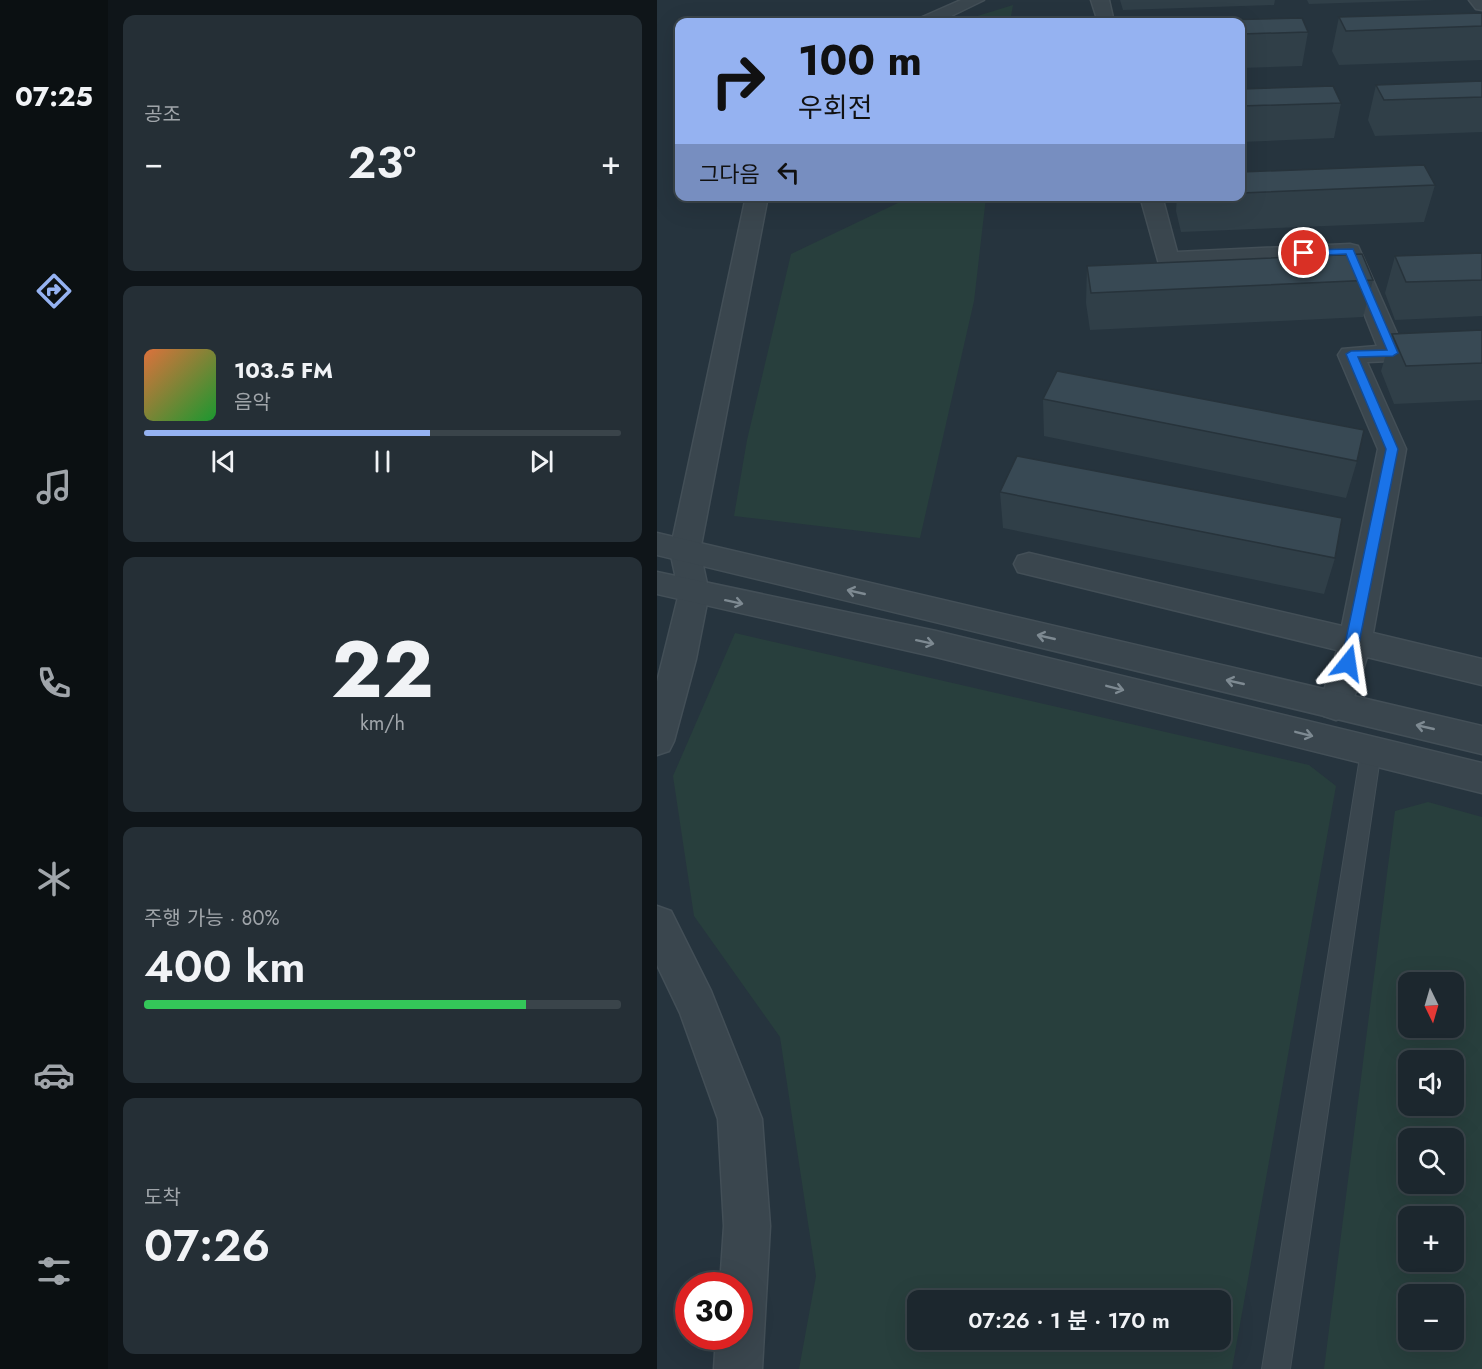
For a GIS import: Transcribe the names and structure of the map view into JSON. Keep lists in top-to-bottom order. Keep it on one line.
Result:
{"north":"bottom","page":{"tabs":"07:25","tile":["공조",["22","km/h"],["주행 가능 · 80%","400 km"],["도착","07:26"]],"turn":["100 m","우회전"],"heat":["−","23°","+"],"then":"그다음","song":["103.5 FM","음악"],"map_buttons":["+","−"],"limit":"30","trip":"07:26 · 1 분 · 170 m"}}
